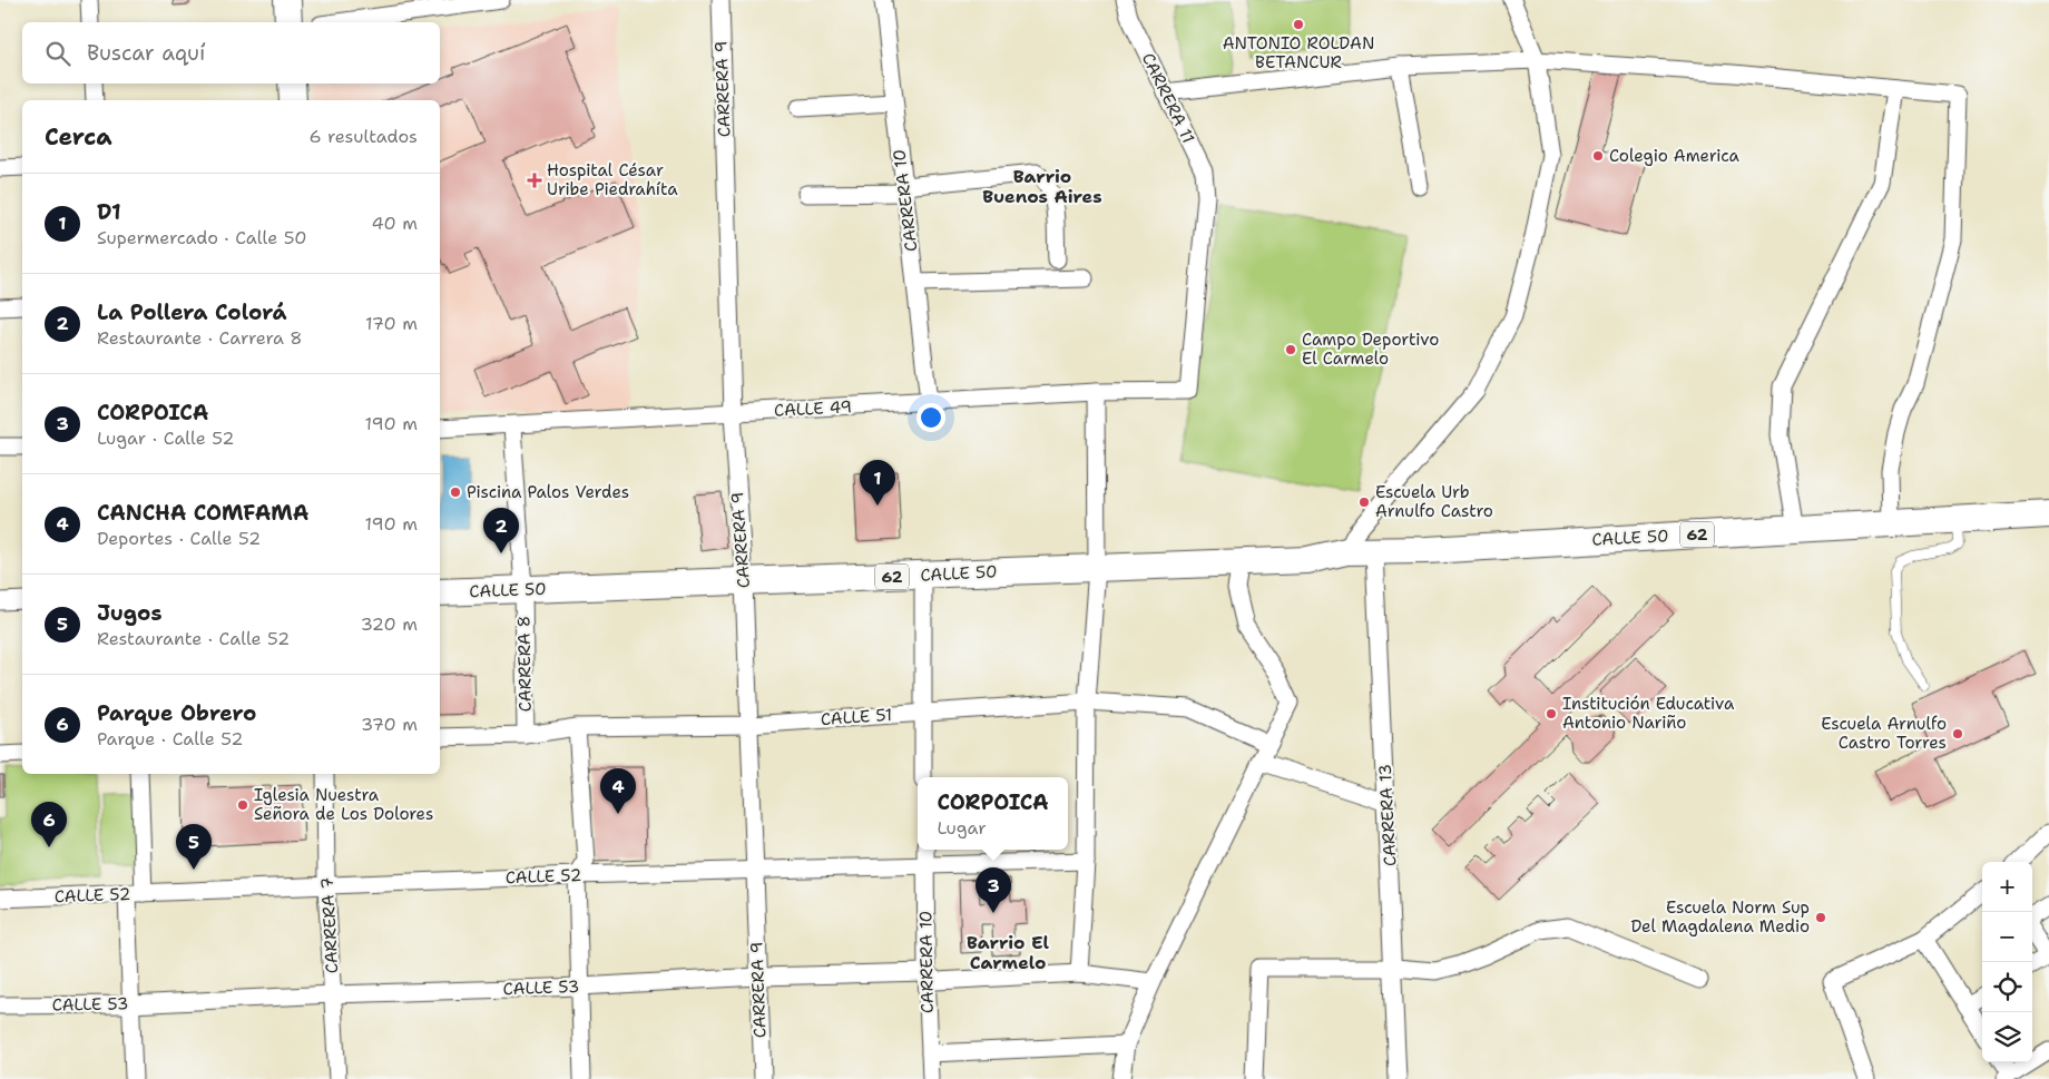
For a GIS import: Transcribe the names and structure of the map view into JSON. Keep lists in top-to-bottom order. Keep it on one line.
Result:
{"streets":{"main road":["62","CALLE 50"],"street":["CARRERA 9","CARRERA 11","CARRERA 10","CALLE 49","CARRERA 8","CALLE 51","CARRERA 13","CALLE 52","CARRERA 7","CALLE 53"]},"crossings":[["CARRERA 9","CALLE 49"],["CARRERA 9","CALLE 50"],["CARRERA 9","CALLE 51"],["CARRERA 9","CALLE 52"],["CARRERA 9","CALLE 53"],["CARRERA 11","CALLE 49"],["CARRERA 10","CALLE 49"],["CARRERA 10","CALLE 52"],["CARRERA 10","CALLE 53"],["CALLE 49","CARRERA 8"],["CALLE 50","CARRERA 8"],["CALLE 50","CARRERA 13"],["CARRERA 8","CALLE 51"],["CALLE 52","CARRERA 7"],["CARRERA 7","CALLE 53"]],"districts":["Barrio Buenos Aires","Barrio El Carmelo"],"places":{"other":["ANTONIO ROLDAN BETANCUR","Colegio America","Campo Deportivo El Carmelo","Piscina Palos Verdes","Escuela Urb Arnulfo Castro","Institución Educativa Antonio Nariño","Escuela Arnulfo Castro Torres","Iglesia Nuestra Señora de Los Dolores","Escuela Norm Sup Del Magdalena Medio"],"health":["Hospital César Uribe Piedrahíta"]},"page":{"search":"Buscar aquí","heading":["Cerca","6 resultados"],"list":[{"mark":"1","name":"D1","note":"Supermercado · Calle 50","value":"40 m"},{"mark":"2","name":"La Pollera Colorá","note":"Restaurante · Carrera 8","value":"170 m"},{"mark":"3","name":"CORPOICA","note":"Lugar · Calle 52","value":"190 m"},{"mark":"4","name":"CANCHA COMFAMA","note":"Deportes · Calle 52","value":"190 m"},{"mark":"5","name":"Jugos","note":"Restaurante · Calle 52","value":"320 m"},{"mark":"6","name":"Parque Obrero","note":"Parque · Calle 52","value":"370 m"}],"pins":["1","2","4","6","5","3"],"popup":["CORPOICA","Lugar"],"map_buttons":["+","−"]}}
